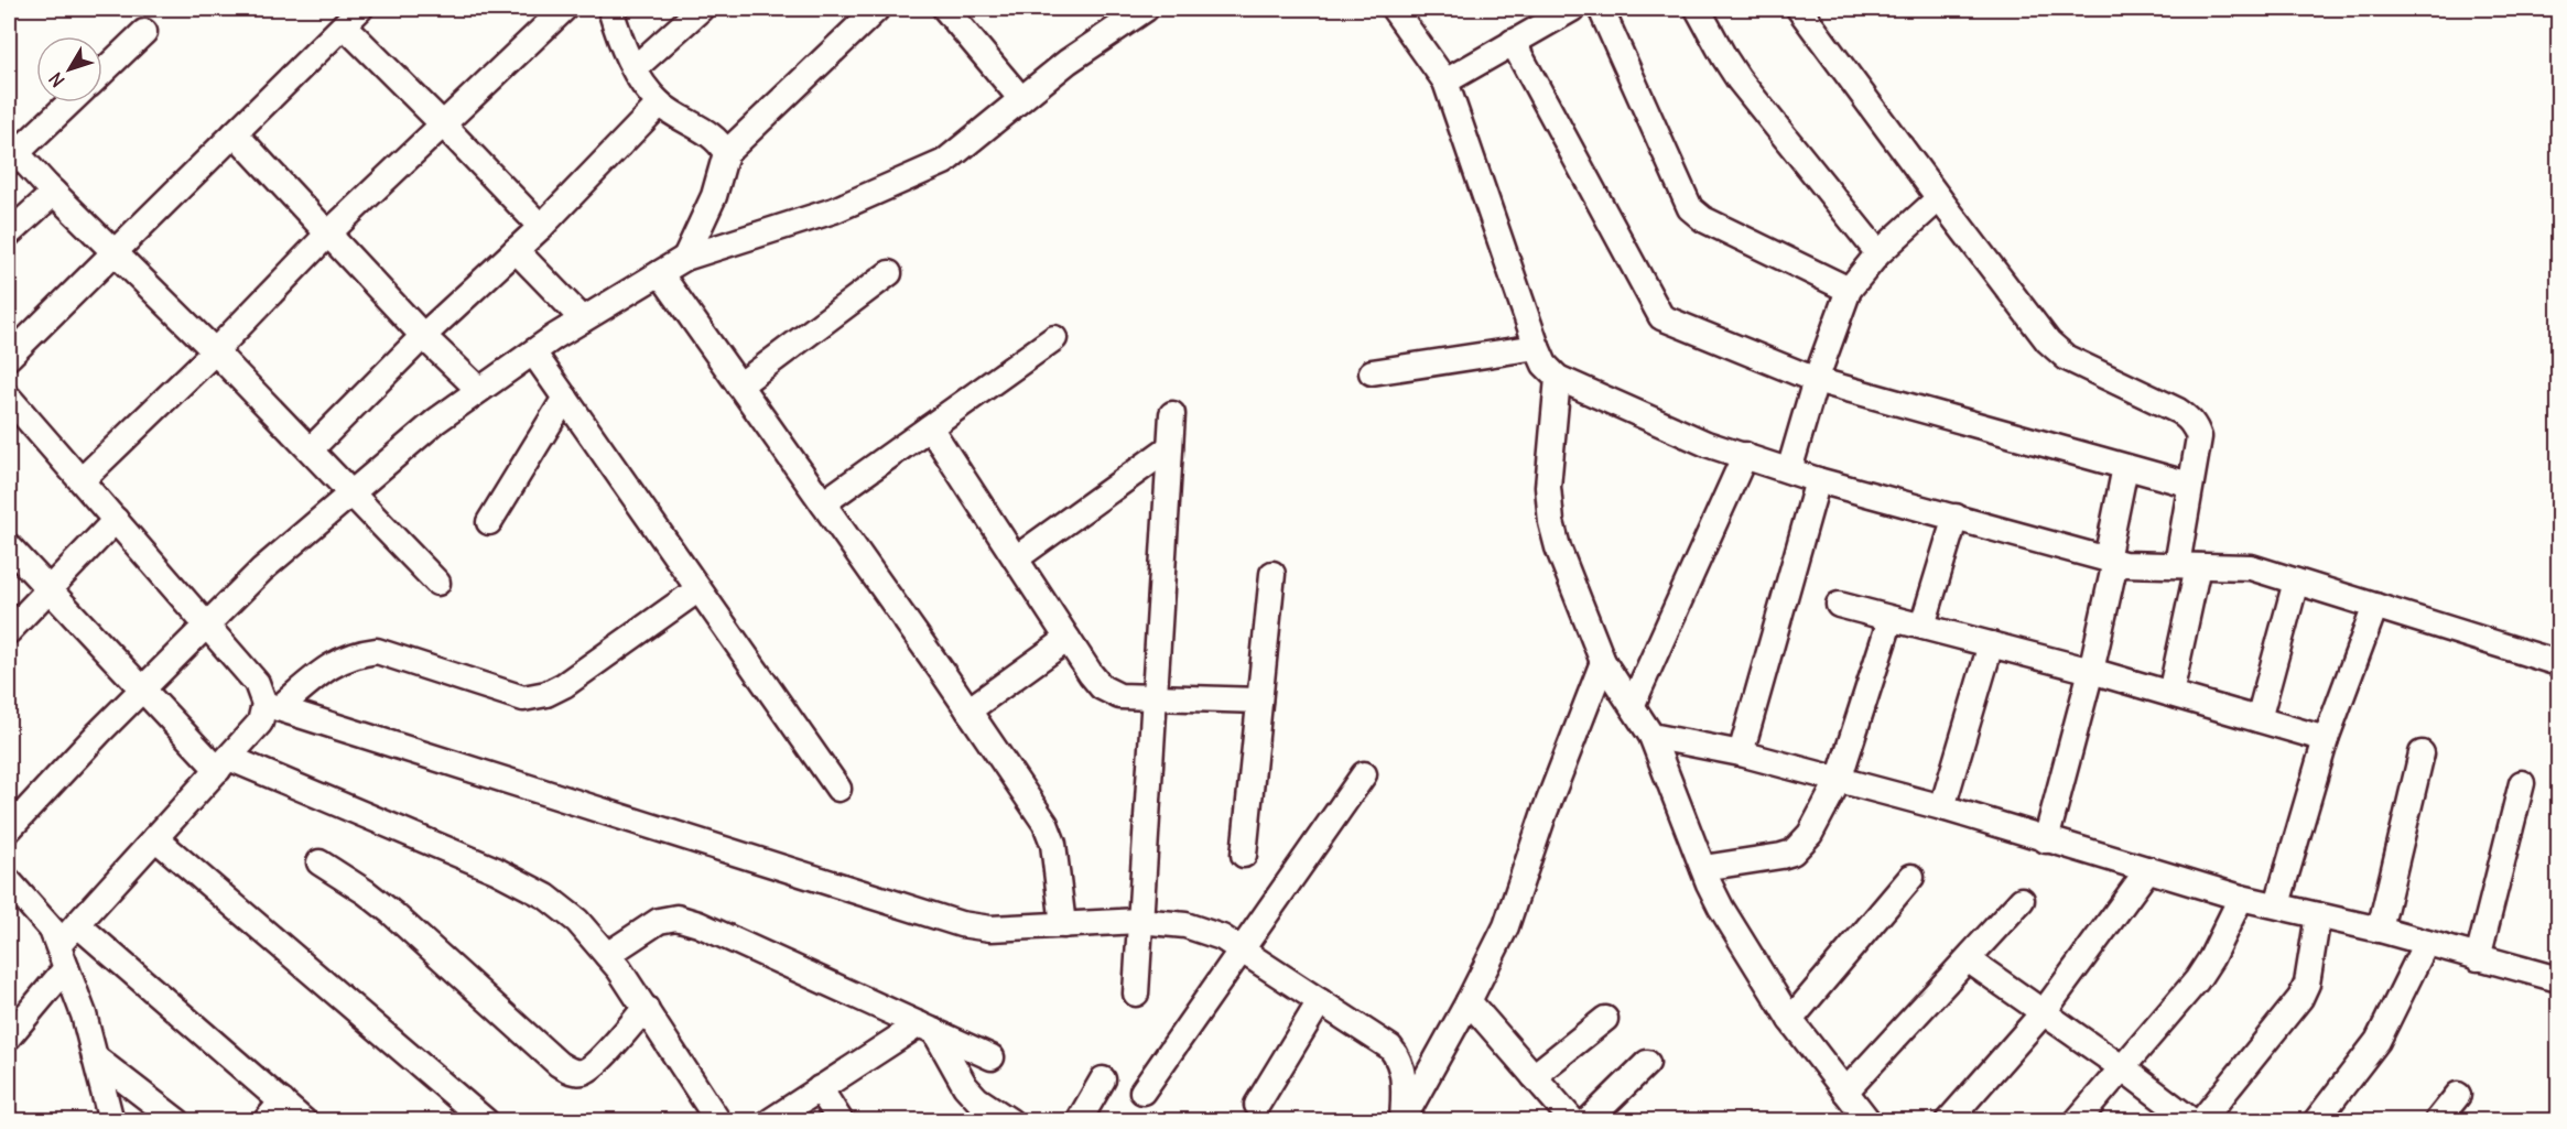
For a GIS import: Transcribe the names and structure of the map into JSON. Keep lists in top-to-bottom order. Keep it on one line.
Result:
{"north":"bottom left"}
